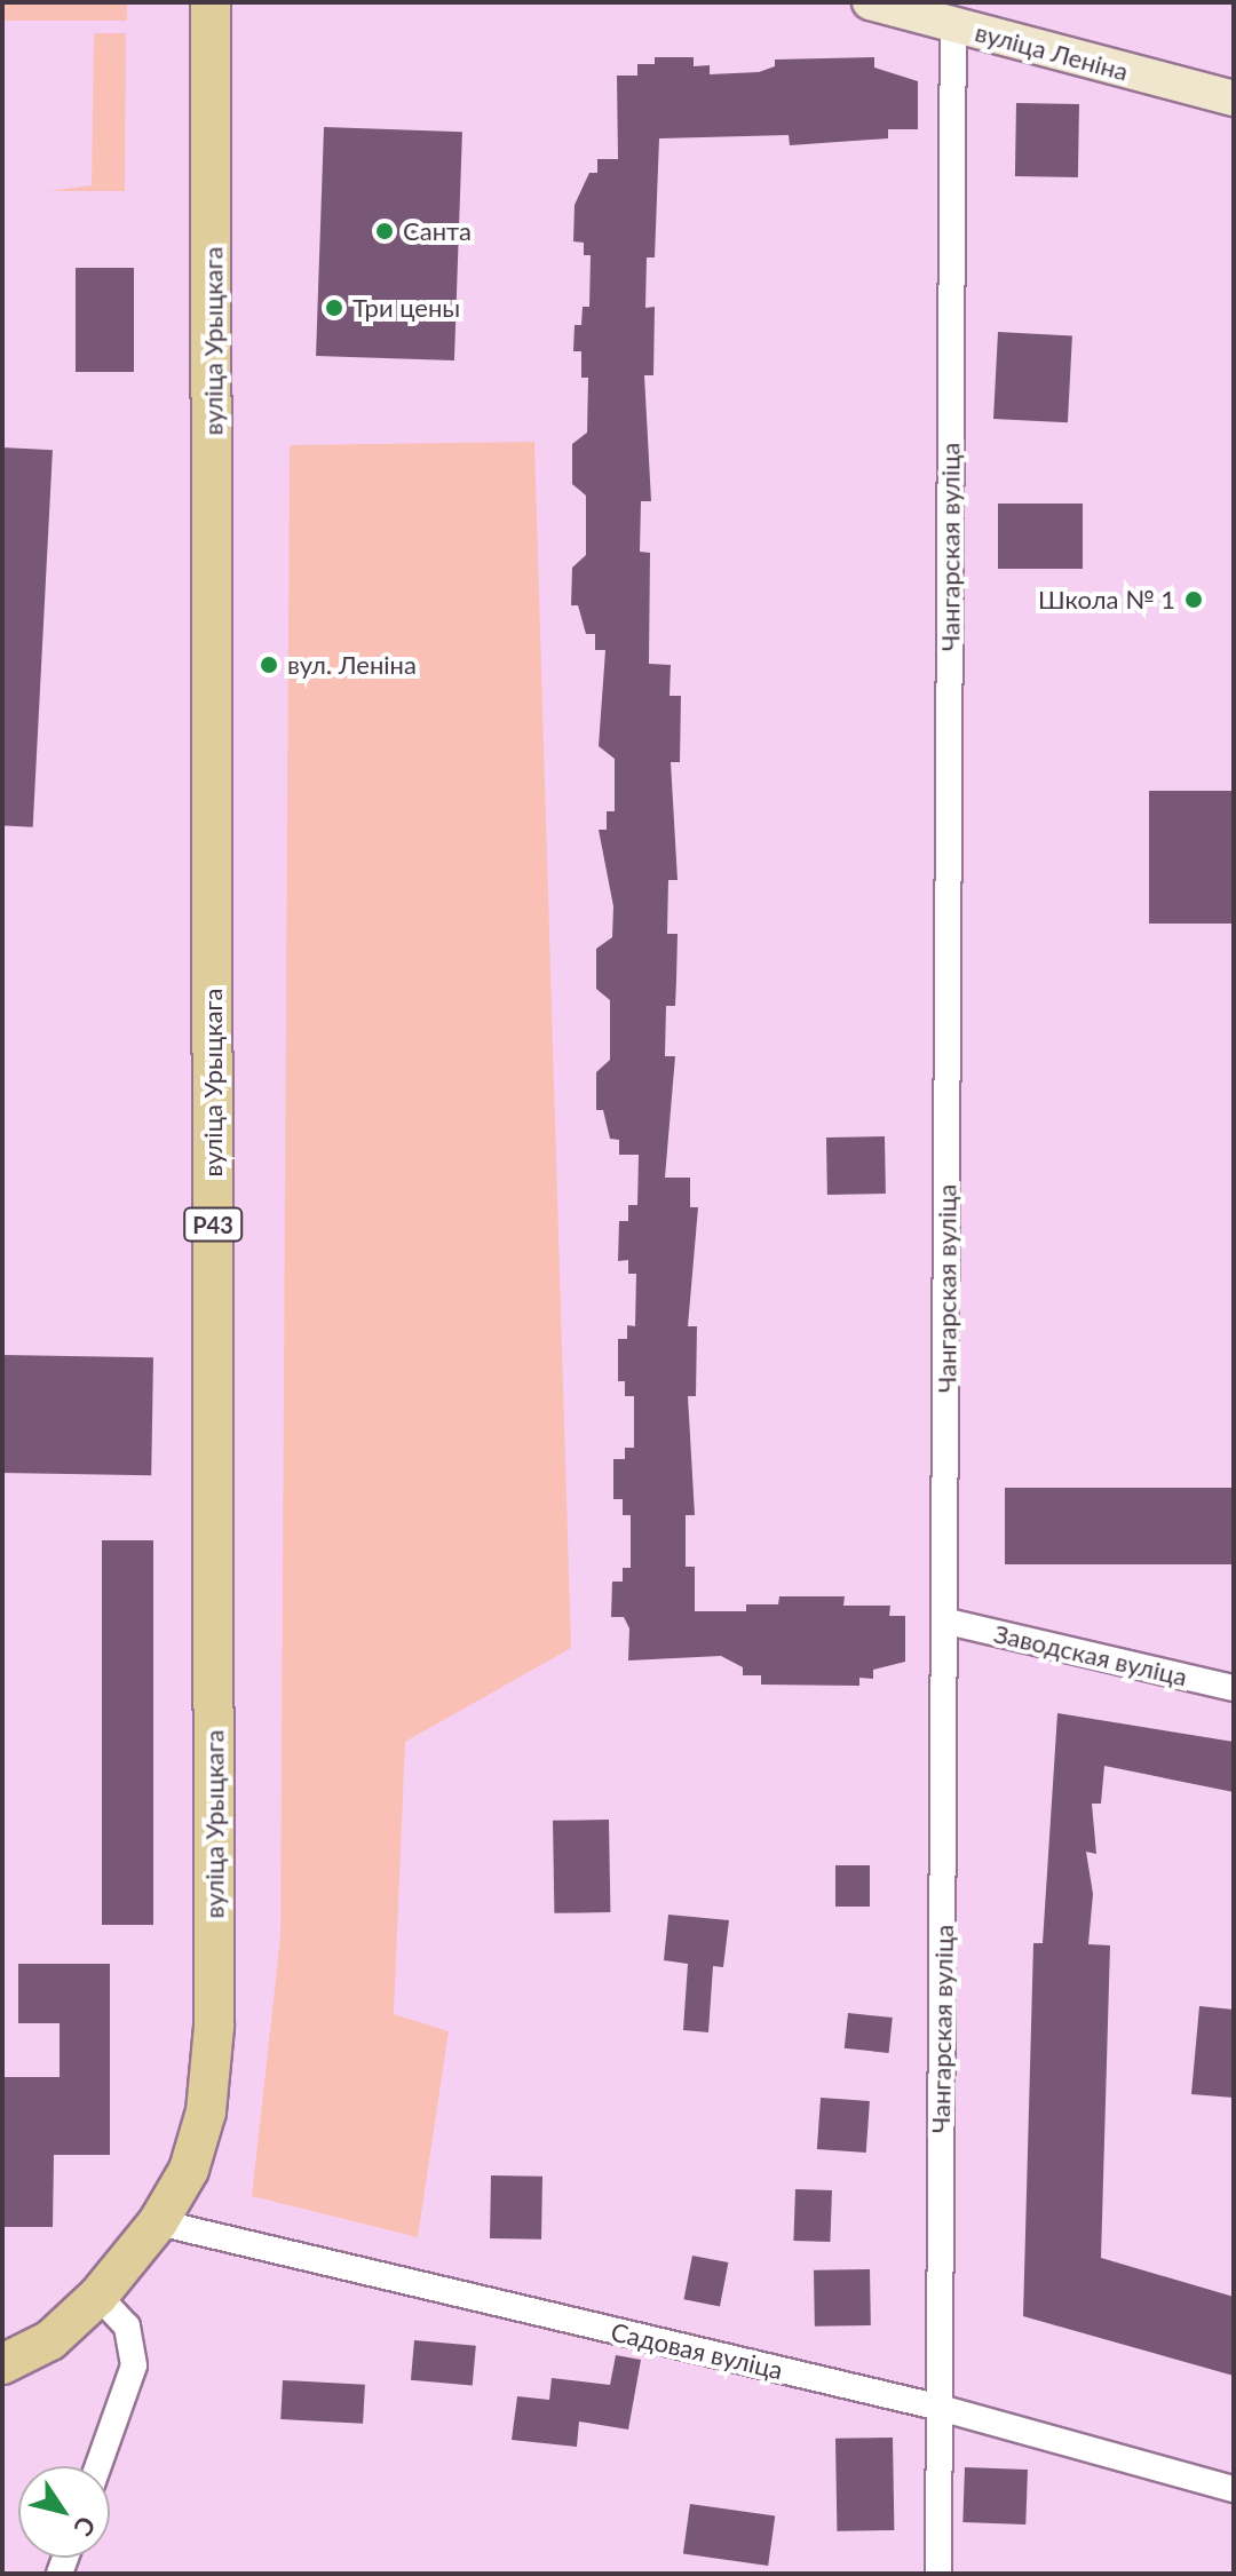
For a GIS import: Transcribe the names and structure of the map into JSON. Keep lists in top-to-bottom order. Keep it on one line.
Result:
{"streets":{"main road":["вуліца Леніна","вуліца Урыцкага","Р43"],"street":["Чангарская вуліца","Заводская вуліца","Садовая вуліца"]},"crossings":[["вуліца Леніна","Чангарская вуліца"],["вуліца Урыцкага","Садовая вуліца"],["Чангарская вуліца","Заводская вуліца"],["Чангарская вуліца","Садовая вуліца"]],"places":["Санта","Три цены","Школа № 1","вул. Леніна"],"north":"bottom right"}
